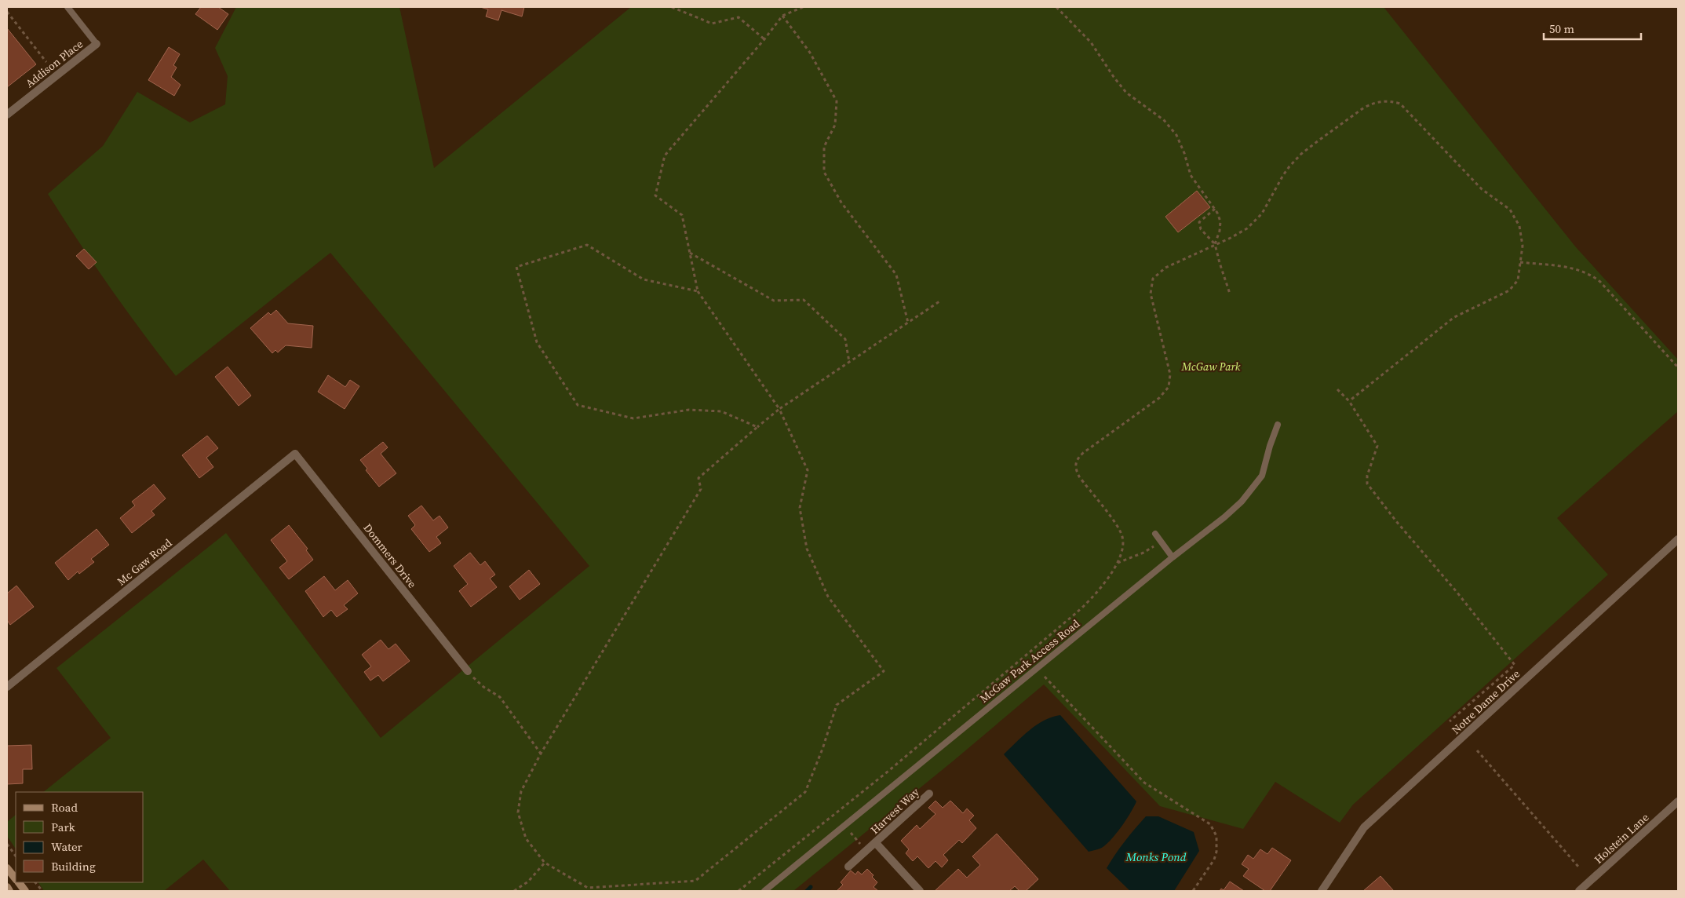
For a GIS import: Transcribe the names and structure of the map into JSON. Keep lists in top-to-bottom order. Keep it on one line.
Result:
{"streets":{"street":["Addison Place","Dommers Drive","Mc Gaw Road","Notre Dame Drive","Harvest Way","Holstein Lane"],"lane":["McGaw Park Access Road"]},"crossings":[["Dommers Drive","Mc Gaw Road"]],"water":["Monks Pond"],"parks":["McGaw Park"],"legend":["Road","Park","Water","Building"],"scale_bar":"50 m"}
